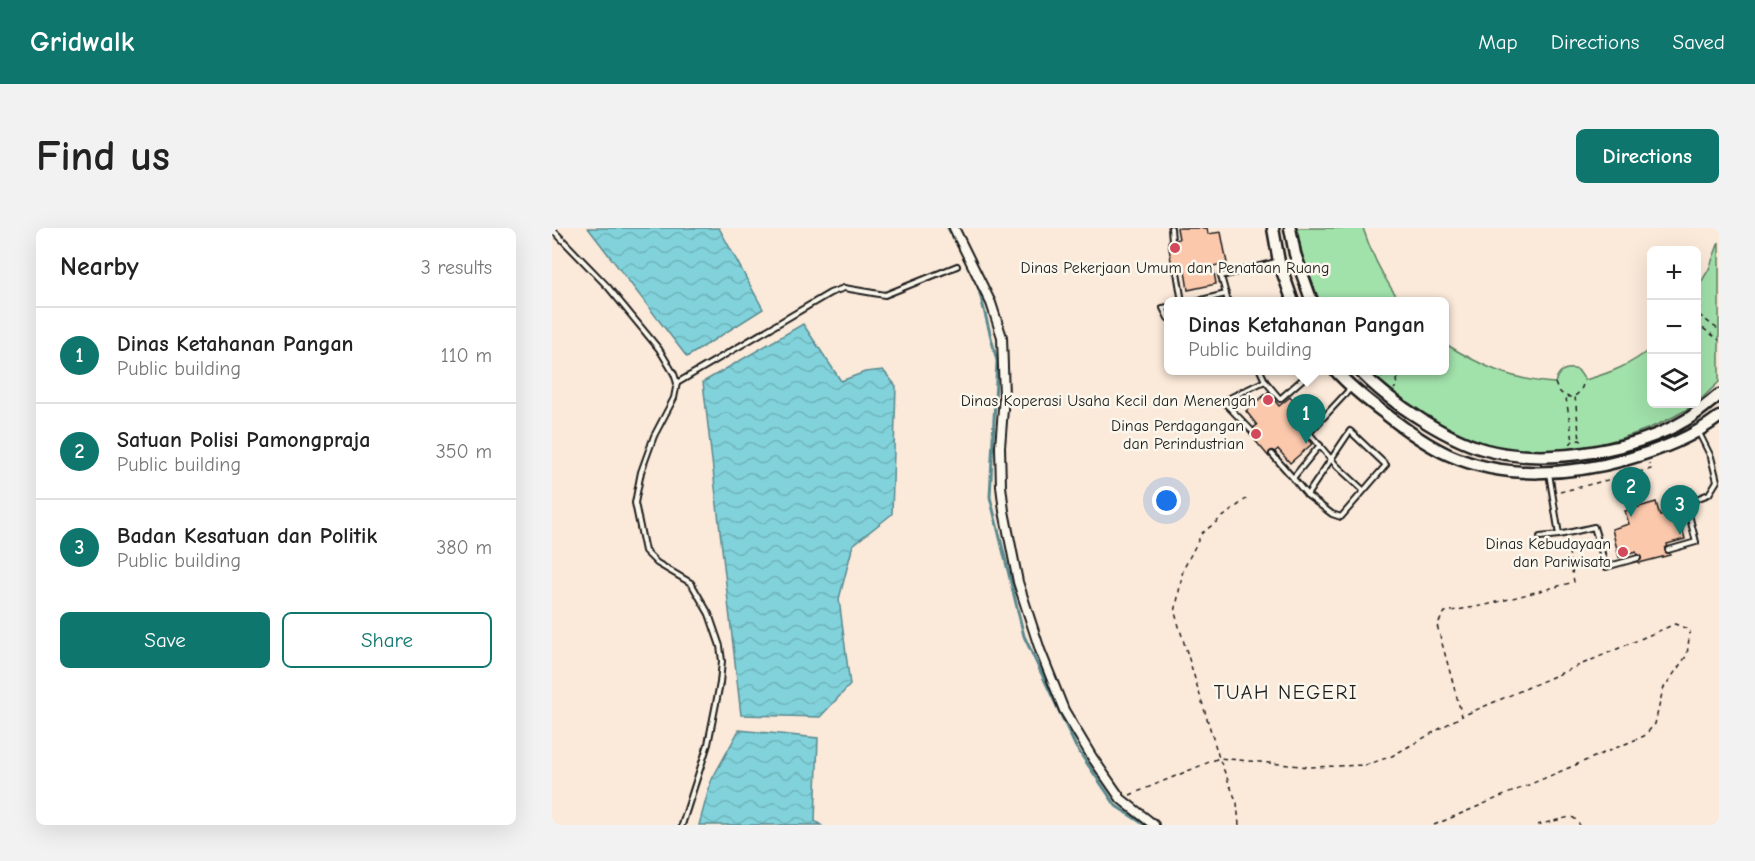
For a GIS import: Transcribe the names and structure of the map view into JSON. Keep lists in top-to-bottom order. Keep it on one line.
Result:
{"districts":["TUAH NEGERI"],"places":["Dinas Pekerjaan Umum dan Penataan Ruang","Dinas Koperasi Usaha Kecil dan Menengah","Dinas Perdagangan dan Perindustrian","Dinas Kebudayaan dan Pariwisata"],"page":{"header":"Gridwalk","nav":["Map","Directions","Saved"],"buttons":["Directions",["Save","Share"]],"title":"Find us","heading":["Nearby","3 results"],"map_buttons":["+","−"],"popup":["Dinas Ketahanan Pangan","Public building"],"list":[{"mark":"1","name":"Dinas Ketahanan Pangan","note":"Public building","value":"110 m"},{"mark":"2","name":"Satuan Polisi Pamongpraja","note":"Public building","value":"350 m"},{"mark":"3","name":"Badan Kesatuan dan Politik","note":"Public building","value":"380 m"}],"pins":["1","2","3"]}}
